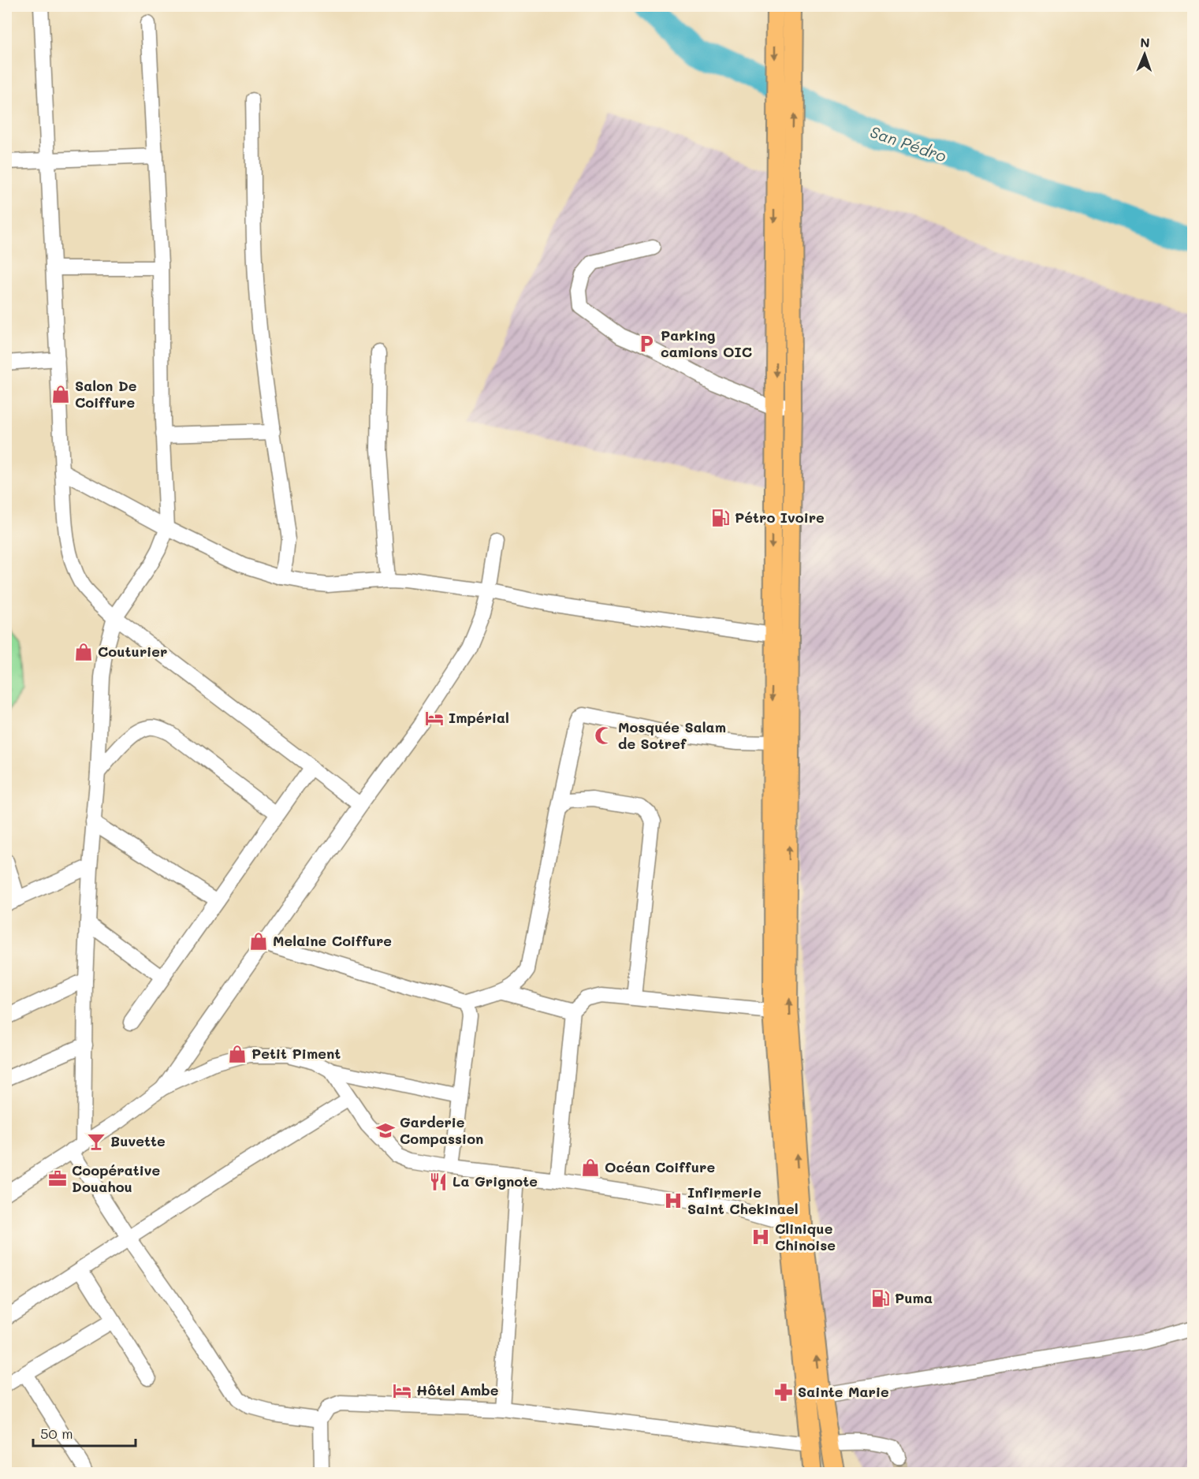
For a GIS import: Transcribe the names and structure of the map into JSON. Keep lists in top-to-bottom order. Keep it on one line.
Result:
{"water":["San Pédro"],"places":{"parking":["Parking camions OIC"],"shop":["Salon De Coiffure","Couturier","Melaine Coiffure","Petit Piment","Océan Coiffure"],"fuel station":["Pétro Ivoire","Puma"],"hotel":["Impérial","Hôtel Ambe"],"mosque":["Mosquée Salam de Sotref"],"school or university":["Garderie Compassion"],"bar":["Buvette"],"office":["Coopérative Douahou"],"restaurant":["La Grignote"],"hospital":["Infirmerie Saint Chekinael","Clinique Chinoise"],"pharmacy":["Sainte Marie"]},"scale_bar":"50 m","north":"top"}
